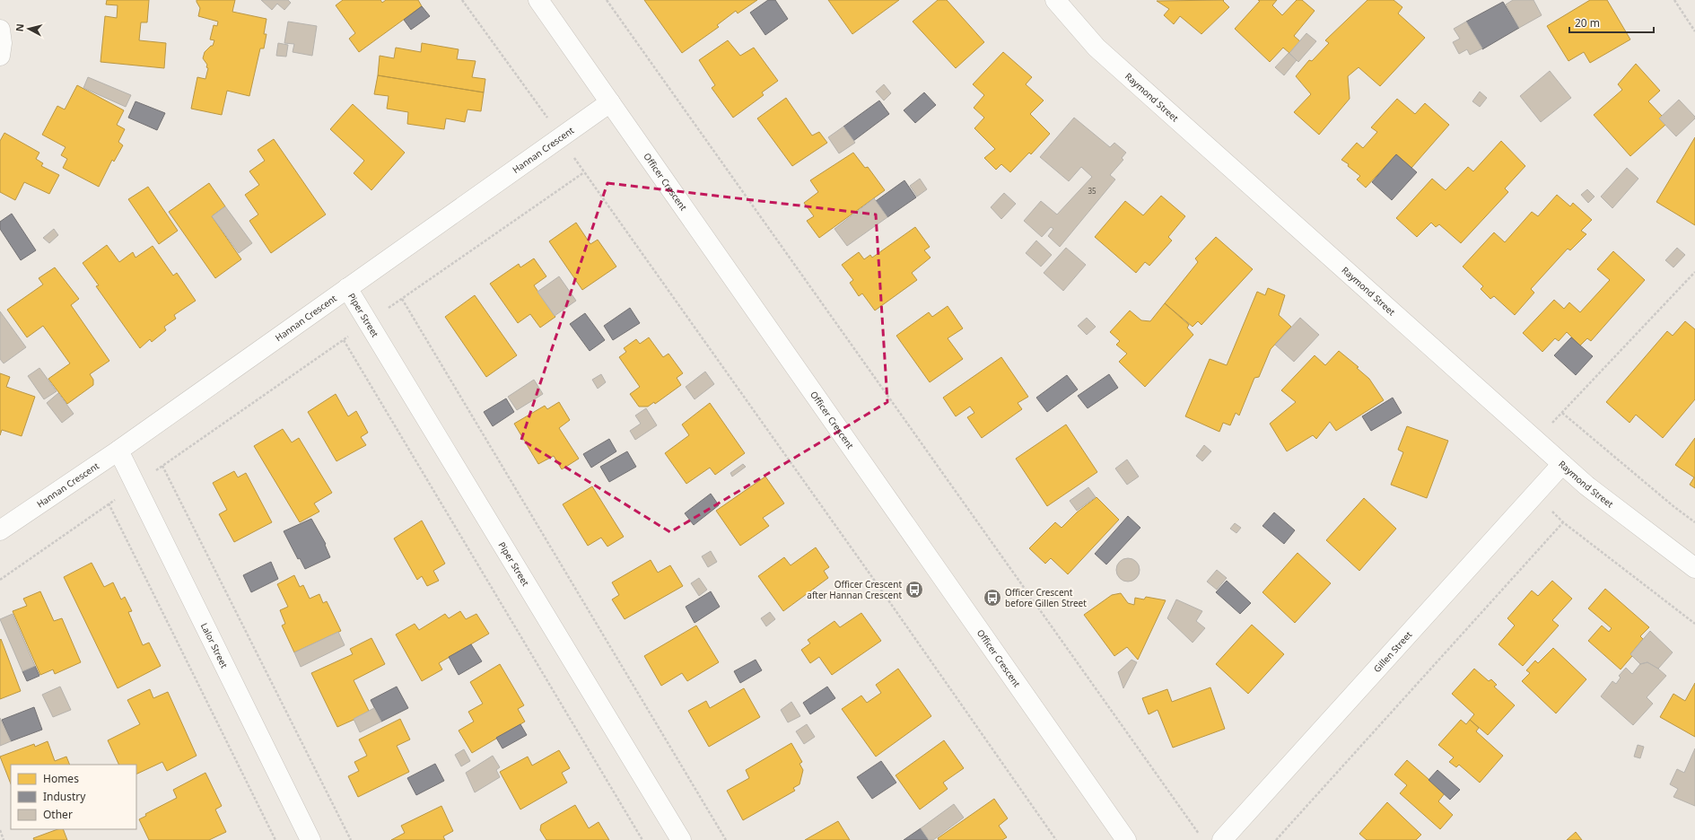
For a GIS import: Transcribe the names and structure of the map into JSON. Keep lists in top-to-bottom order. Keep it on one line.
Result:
{"streets":{"street":["Raymond Street","Hannan Crescent","Officer Crescent","Piper Street","Lalor Street","Gillen Street"]},"crossings":[["Raymond Street","Gillen Street"],["Hannan Crescent","Officer Crescent"],["Hannan Crescent","Piper Street"],["Hannan Crescent","Lalor Street"]],"places":{"bus stop":["Officer Crescent after Hannan Crescent","Officer Crescent before Gillen Street"]},"house_numbers":["35"],"legend":["Homes","Industry","Other"],"scale_bar":"20 m","north":"left"}
